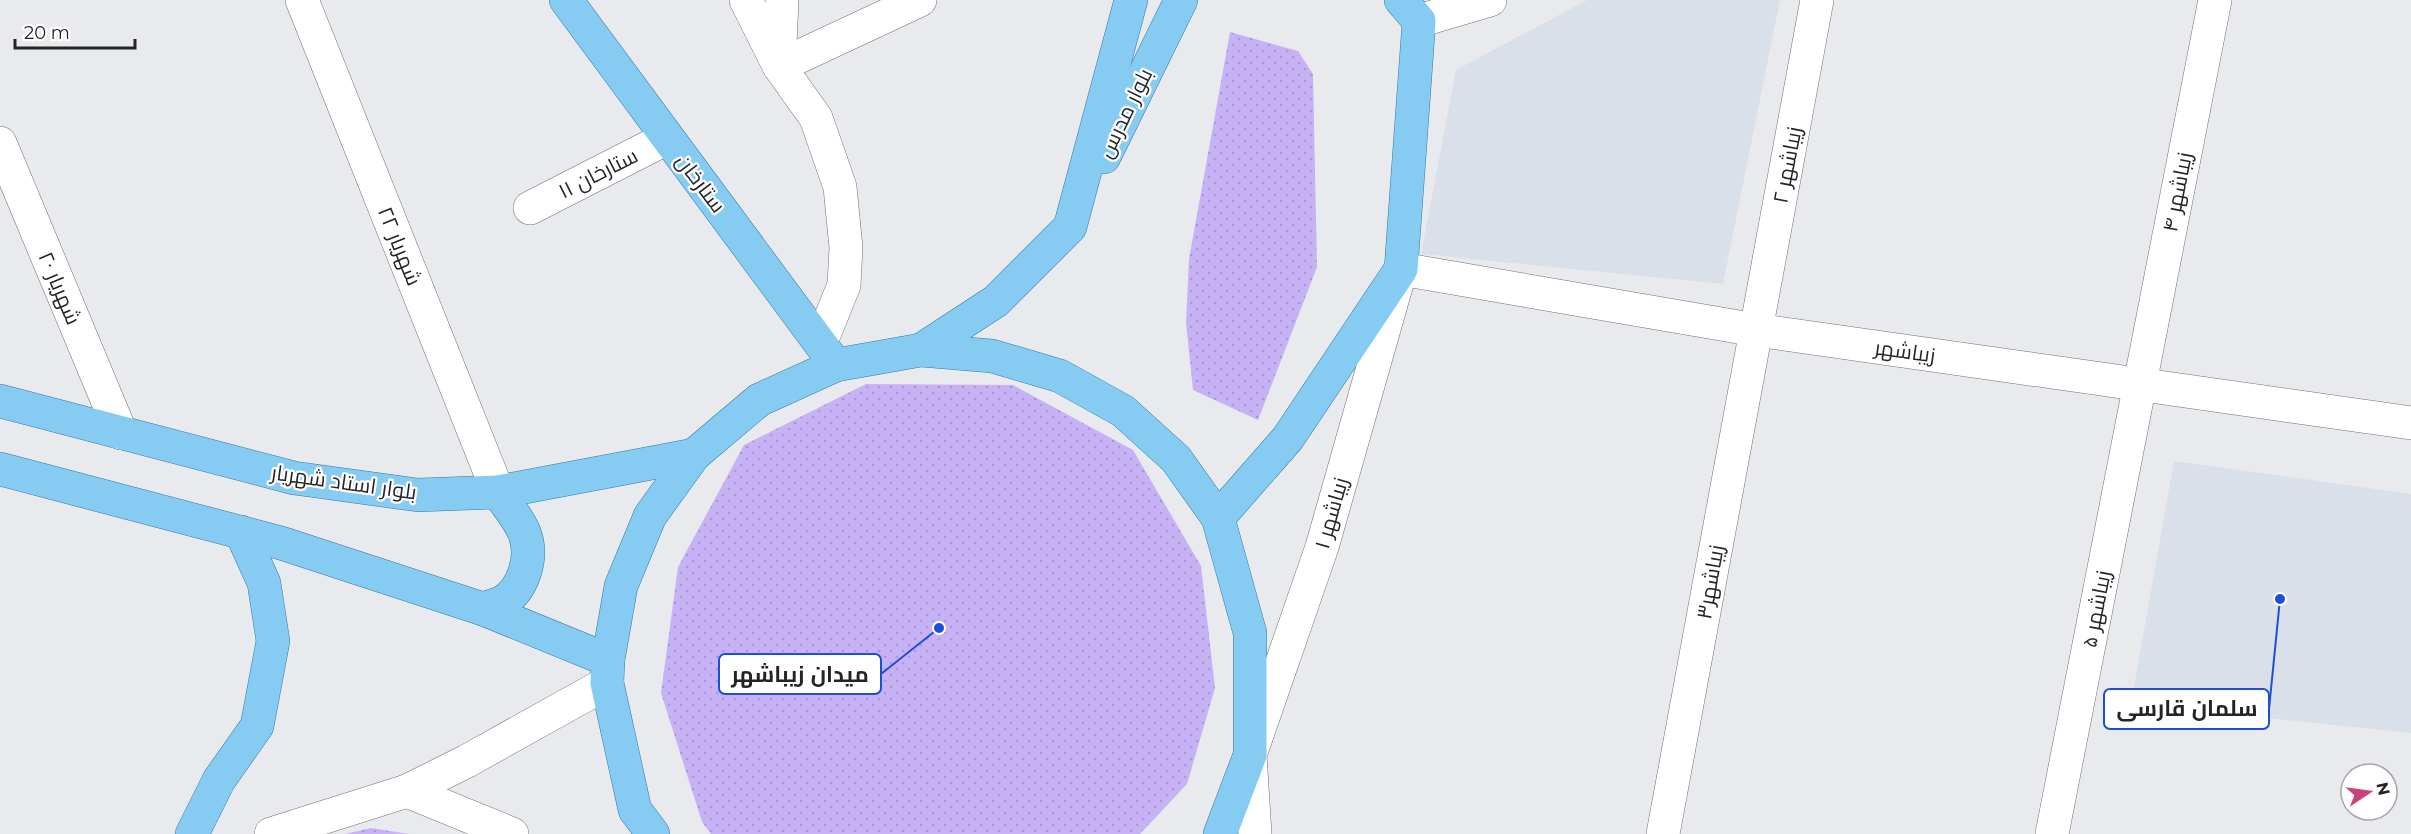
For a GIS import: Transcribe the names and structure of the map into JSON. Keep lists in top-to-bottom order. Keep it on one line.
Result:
{"streets":{"main road":["بلوار مدرس","ستارخان","بلوار استاد شهریار"],"street":["زیباشهر ۲","ستارخان ۱۱","زیباشهر ۴","شهریار ۲۲","شهریار ۲۰","زیباشهر","زیباشهر ۱","زیباشهر۳","زیباشهر ۵"]},"crossings":[["زیباشهر ۲","زیباشهر"],["زیباشهر ۲","زیباشهر۳"],["ستارخان ۱۱","ستارخان"],["زیباشهر ۴","زیباشهر"],["زیباشهر ۴","زیباشهر ۵"],["شهریار ۲۲","بلوار استاد شهریار"],["شهریار ۲۰","بلوار استاد شهریار"],["زیباشهر","زیباشهر ۱"],["زیباشهر","زیباشهر۳"],["زیباشهر","زیباشهر ۵"]],"places":["سلمان قارسی","میدان زیباشهر"],"scale_bar":"20 m","north":"right"}
